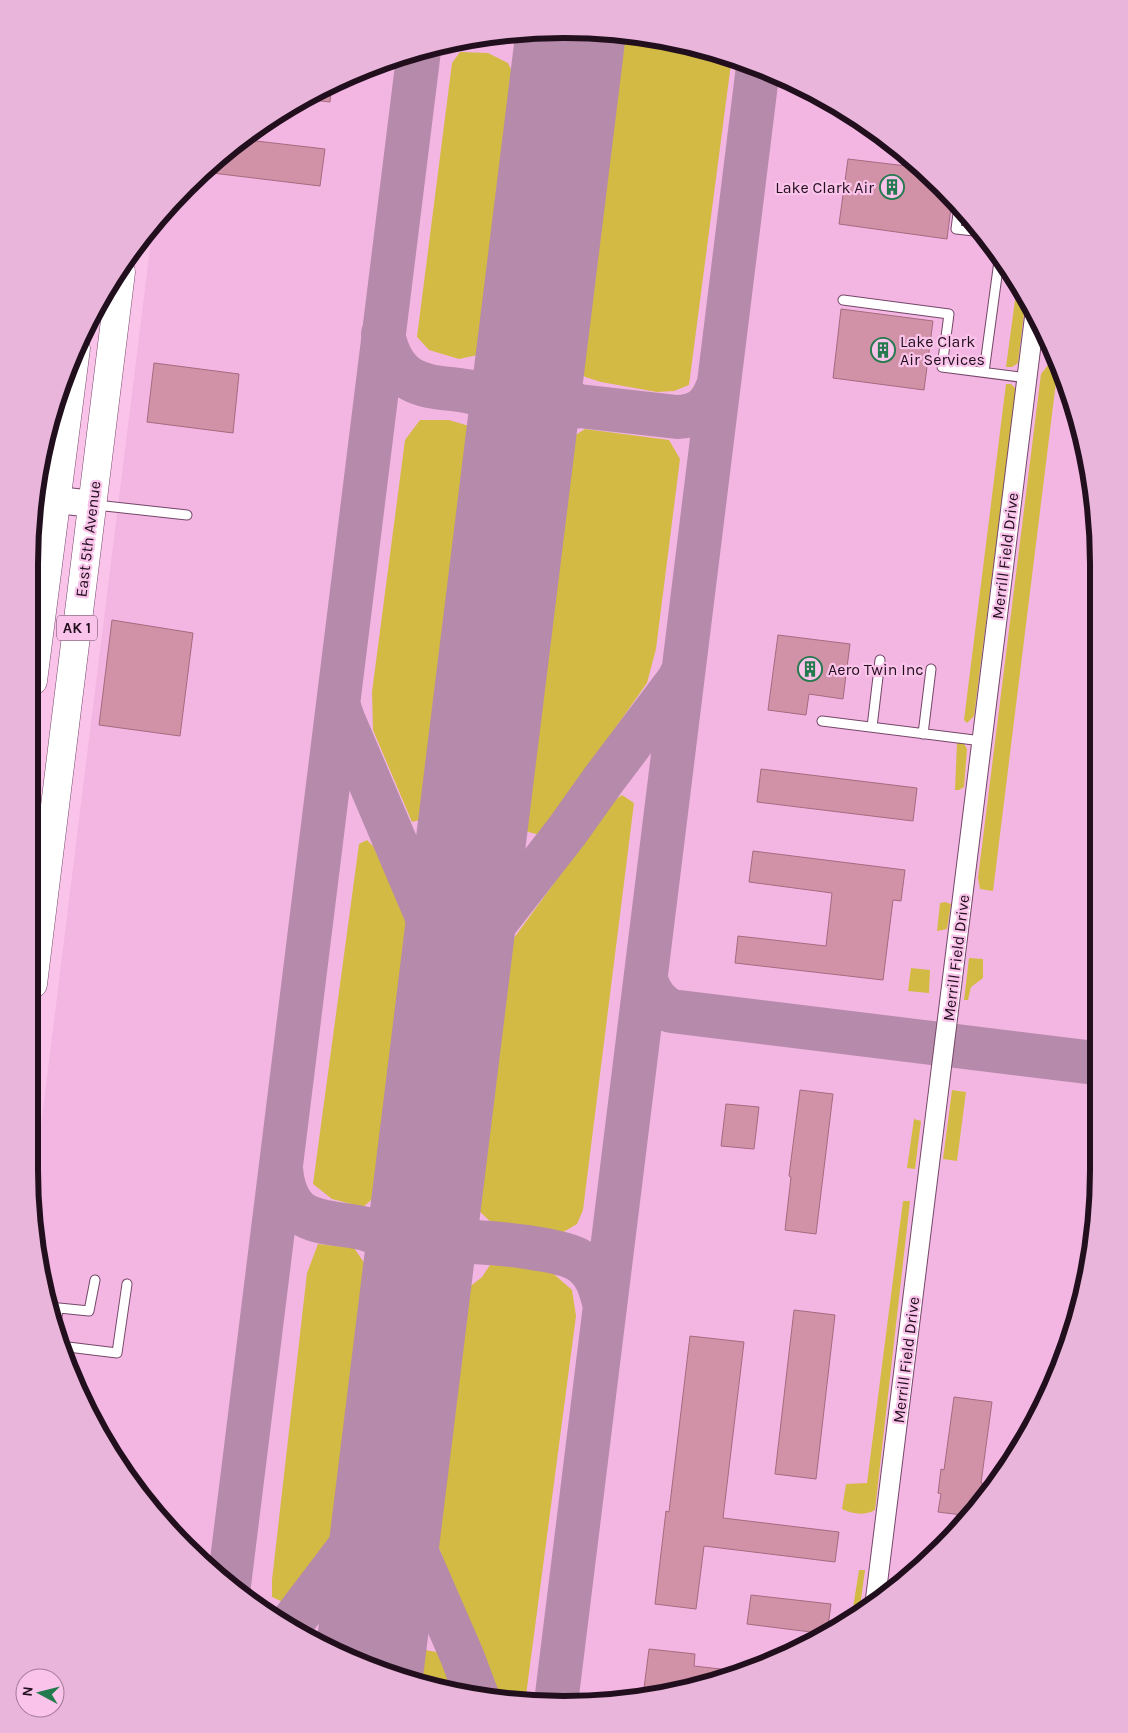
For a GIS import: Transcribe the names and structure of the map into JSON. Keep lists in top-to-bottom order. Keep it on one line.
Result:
{"streets":{"highway":["East 5th Avenue","AK 1"],"street":["Merrill Field Drive"]},"places":{"building":["Lake Clark Air","Lake Clark Air Services","Aero Twin Inc"]},"north":"left"}
